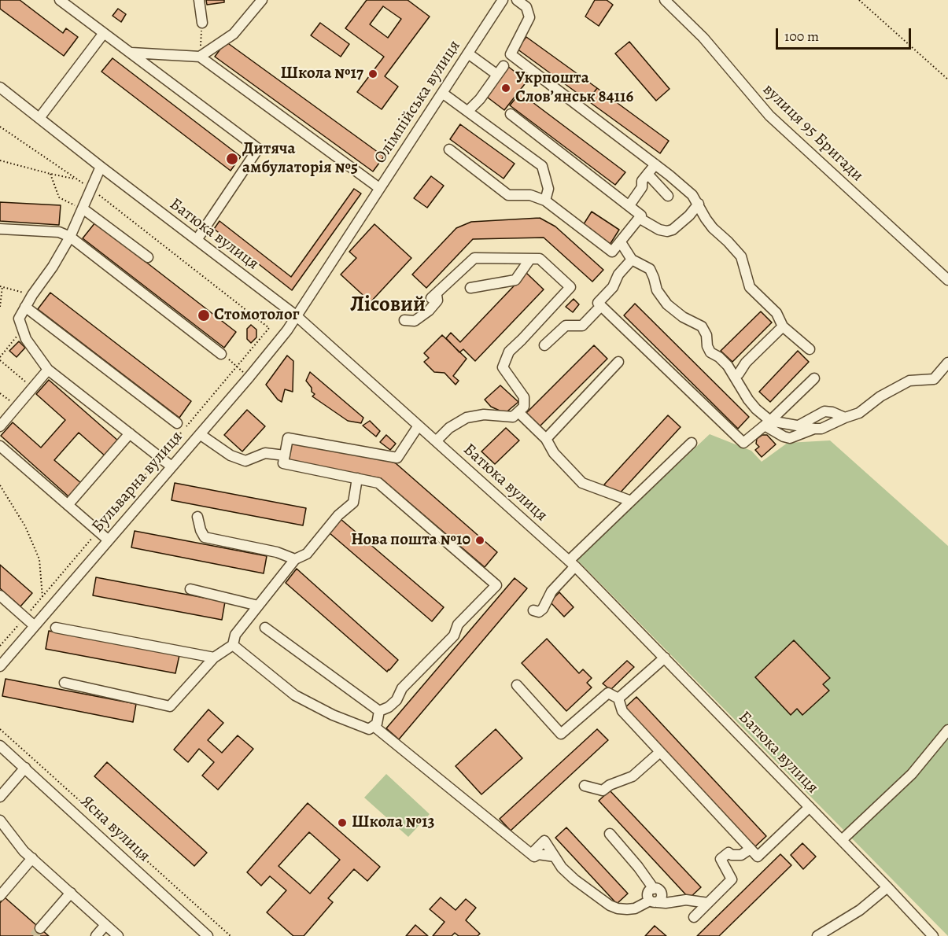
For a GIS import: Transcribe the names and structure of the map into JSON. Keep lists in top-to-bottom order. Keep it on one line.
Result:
{"streets":{"street":["Олімпійська вулиця","вулиця 95 Бригади","Батюка вулиця","Бульварна вулиця","Ясна вулиця"]},"crossings":[["Олімпійська вулиця","Батюка вулиця"],["Олімпійська вулиця","Бульварна вулиця"],["Батюка вулиця","Бульварна вулиця"]],"districts":["Лісовий"],"places":["Школа №17","Укрпошта Слов’янськ 84116","Дитяча амбулаторія №5","Стомотолог","Нова пошта №10","Школа №13"],"scale_bar":"100 m"}
